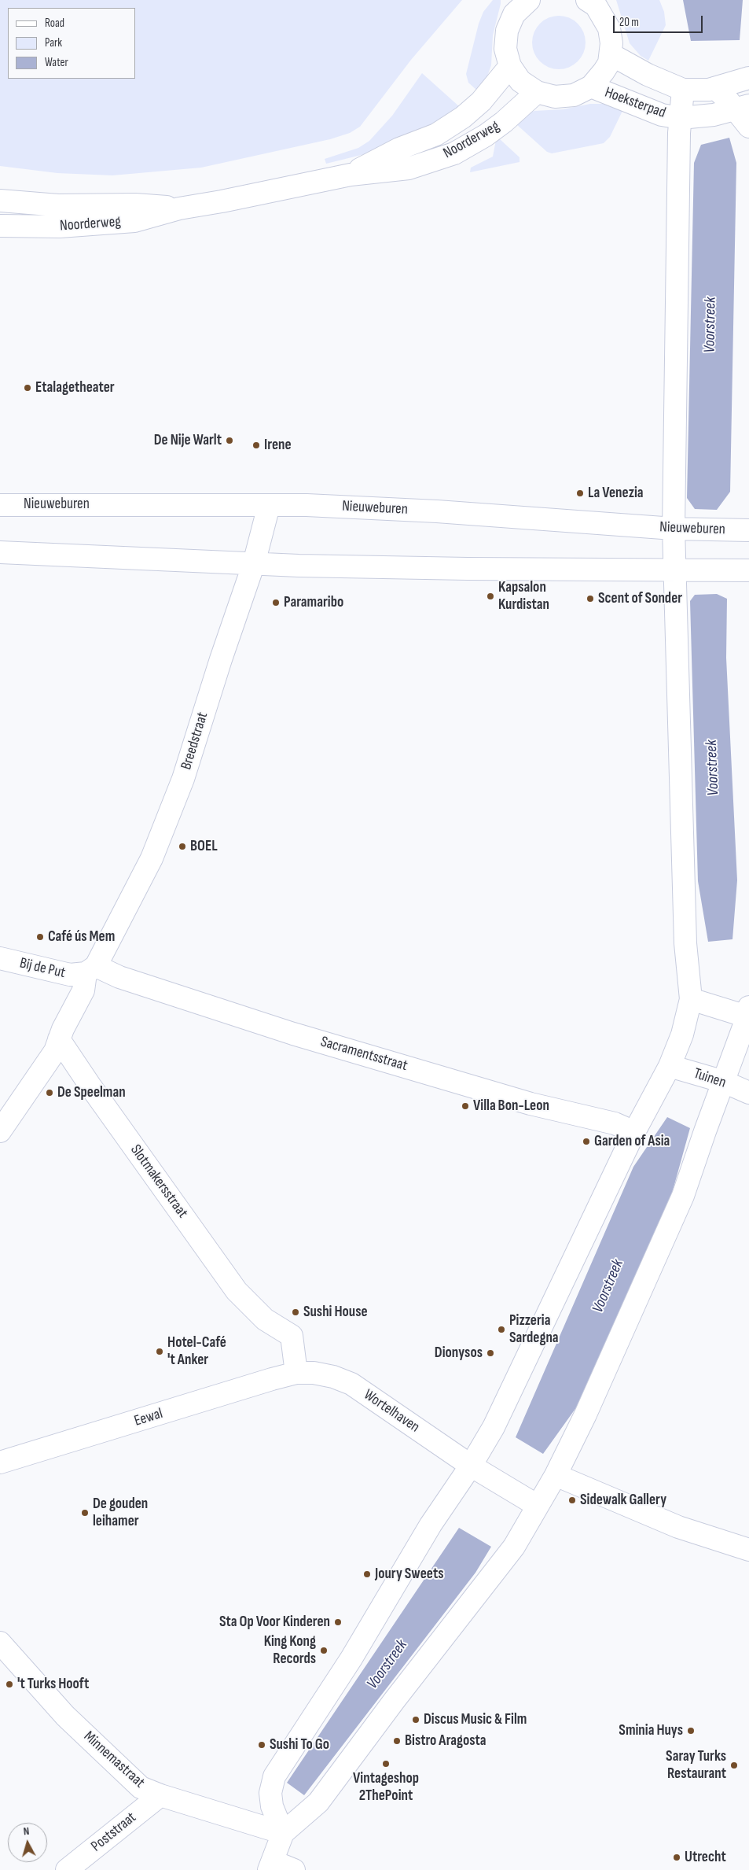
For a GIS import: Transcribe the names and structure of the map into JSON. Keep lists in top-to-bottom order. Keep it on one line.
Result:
{"streets":{"street":["Hoeksterpad","Noorderweg","Nieuweburen","Breedstraat","Bij de Put","Sacramentsstraat","Tuinen","Slotmakersstraat","Wortelhaven","Eewal","Minnemastraat","Poststraat"]},"crossings":[["Nieuweburen","Breedstraat"],["Breedstraat","Bij de Put"],["Breedstraat","Sacramentsstraat"],["Bij de Put","Sacramentsstraat"],["Bij de Put","Slotmakersstraat"],["Slotmakersstraat","Wortelhaven"],["Slotmakersstraat","Eewal"],["Wortelhaven","Eewal"],["Minnemastraat","Poststraat"]],"water":["Voorstreek"],"places":["Etalagetheater","De Nije Warlt","Irene","La Venezia","Kapsalon Kurdistan","Scent of Sonder","Paramaribo","BOEL","Café ús Mem","De Speelman","Villa Bon-Leon","Garden of Asia","Sushi House","Pizzeria Sardegna","Hotel-Café 't Anker","Dionysos","Sidewalk Gallery","De gouden leihamer","Joury Sweets","Sta Op Voor Kinderen","King Kong Records","'t Turks Hooft","Discus Music & Film","Sminia Huys","Bistro Aragosta","Sushi To Go","Vintageshop 2ThePoint","Saray Turks Restaurant","Utrecht"],"legend":["Road","Park","Water"],"scale_bar":"20 m","north":"top"}
